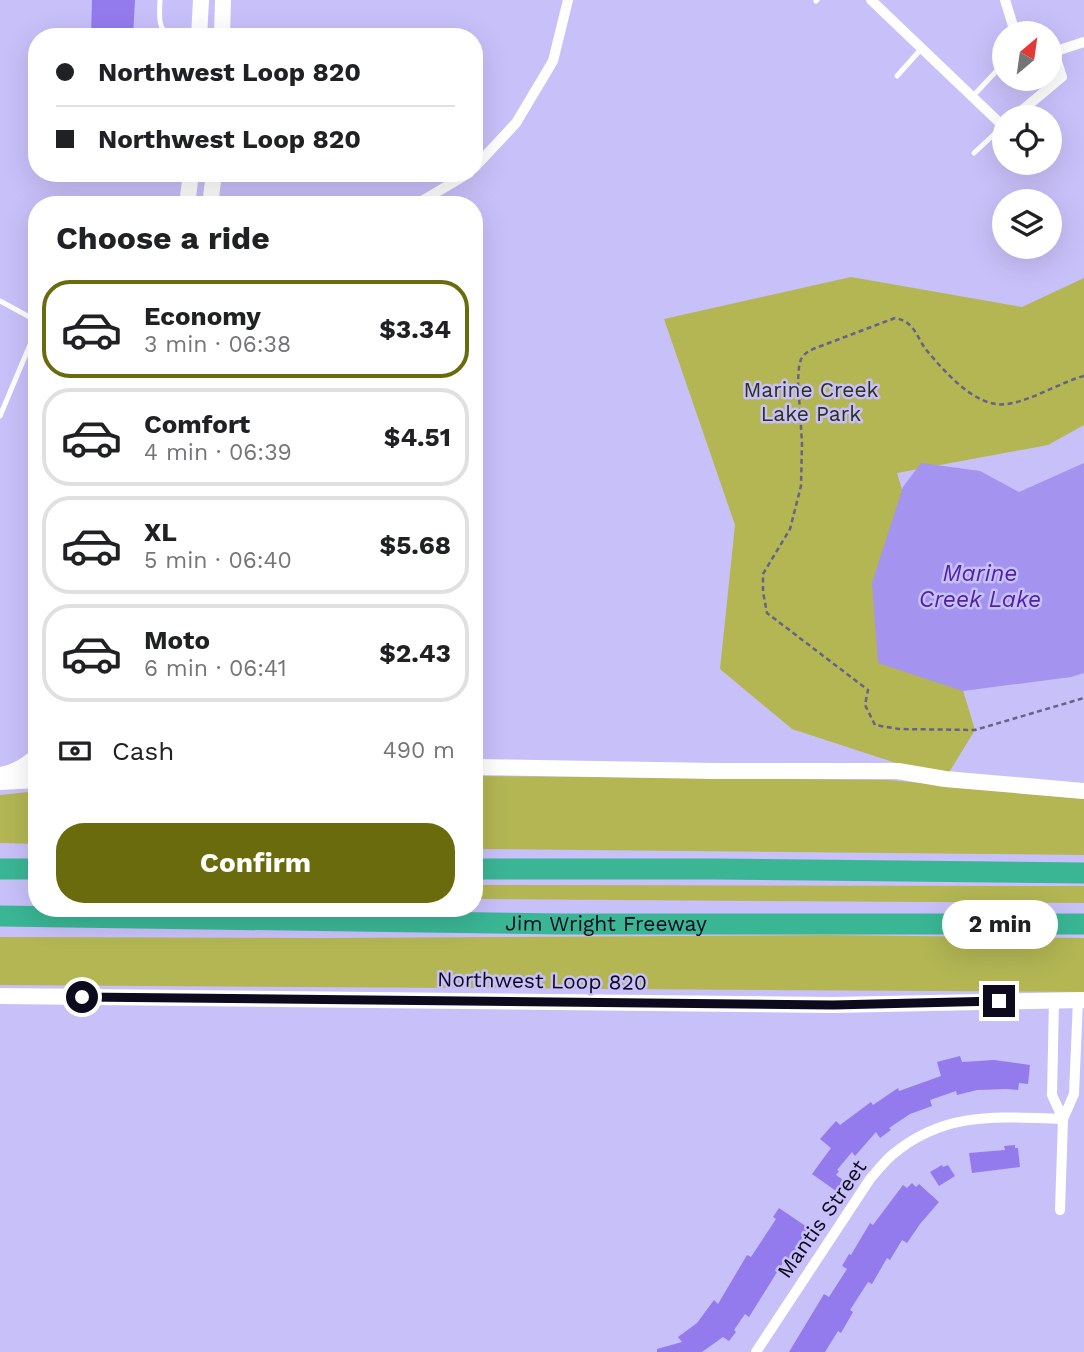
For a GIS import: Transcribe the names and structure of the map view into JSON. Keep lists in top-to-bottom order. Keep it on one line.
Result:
{"streets":{"highway":["Jim Wright Freeway"],"main road":["Northwest Loop 820"],"street":["Mantis Street"]},"water":["Marine Creek Lake"],"parks":["Marine Creek Lake Park"],"north":"top right","page":{"banner":["Northwest Loop 820","Northwest Loop 820"],"heading":"Choose a ride","list":[{"name":"Economy","note":"3 min · 06:38","value":"$3.34"},{"name":"Comfort","note":"4 min · 06:39","value":"$4.51"},{"name":"XL","note":"5 min · 06:40","value":"$5.68"},{"name":"Moto","note":"6 min · 06:41","value":"$2.43"}],"pay":["Cash","490 m"],"buttons":"Confirm","bubble":"2 min"}}
